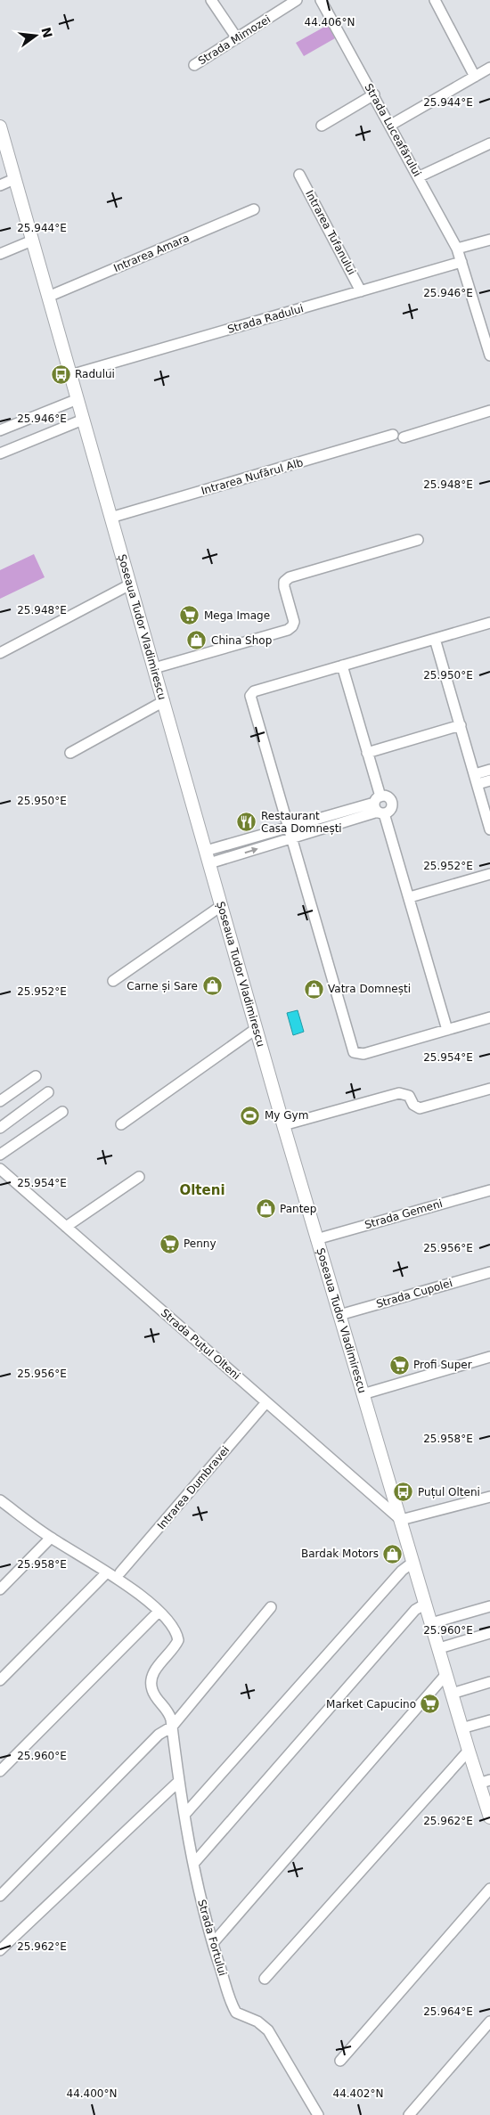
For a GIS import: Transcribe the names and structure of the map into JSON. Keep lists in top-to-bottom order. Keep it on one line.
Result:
{"streets":{"main road":["Șoseaua Tudor Vladimirescu"],"street":["Strada Mimozei","Strada Luceafărului","Intrarea Tufanului","Intrarea Amara","Strada Radului","Intrarea Nufărul Alb","Strada Gemeni","Strada Cupolei","Strada Puțul Olteni","Intrarea Dumbravei","Strada Fortului"]},"crossings":[["Strada Luceafărului","Strada Radului"],["Intrarea Tufanului","Strada Radului"],["Intrarea Amara","Șoseaua Tudor Vladimirescu"],["Strada Radului","Șoseaua Tudor Vladimirescu"],["Intrarea Nufărul Alb","Șoseaua Tudor Vladimirescu"],["Șoseaua Tudor Vladimirescu","Strada Gemeni"],["Șoseaua Tudor Vladimirescu","Strada Cupolei"],["Șoseaua Tudor Vladimirescu","Strada Puțul Olteni"],["Strada Puțul Olteni","Intrarea Dumbravei"]],"districts":["Olteni"],"places":{"bus stop":["Radului","Puțul Olteni"],"supermarket":["Mega Image","Penny","Profi Super","Market Capucino"],"shop":["China Shop","Carne și Sare","Vatra Domnești","Pantep","Bardak Motors"],"restaurant":["Restaurant Casa Domnești"],"sports":["My Gym"]},"north":"right","coordinates":["44.406°N","25.944°E","25.946°E","25.948°E","25.950°E","25.952°E","25.954°E","25.956°E","25.958°E","25.960°E","25.962°E","25.964°E","44.400°N","44.402°N"]}
